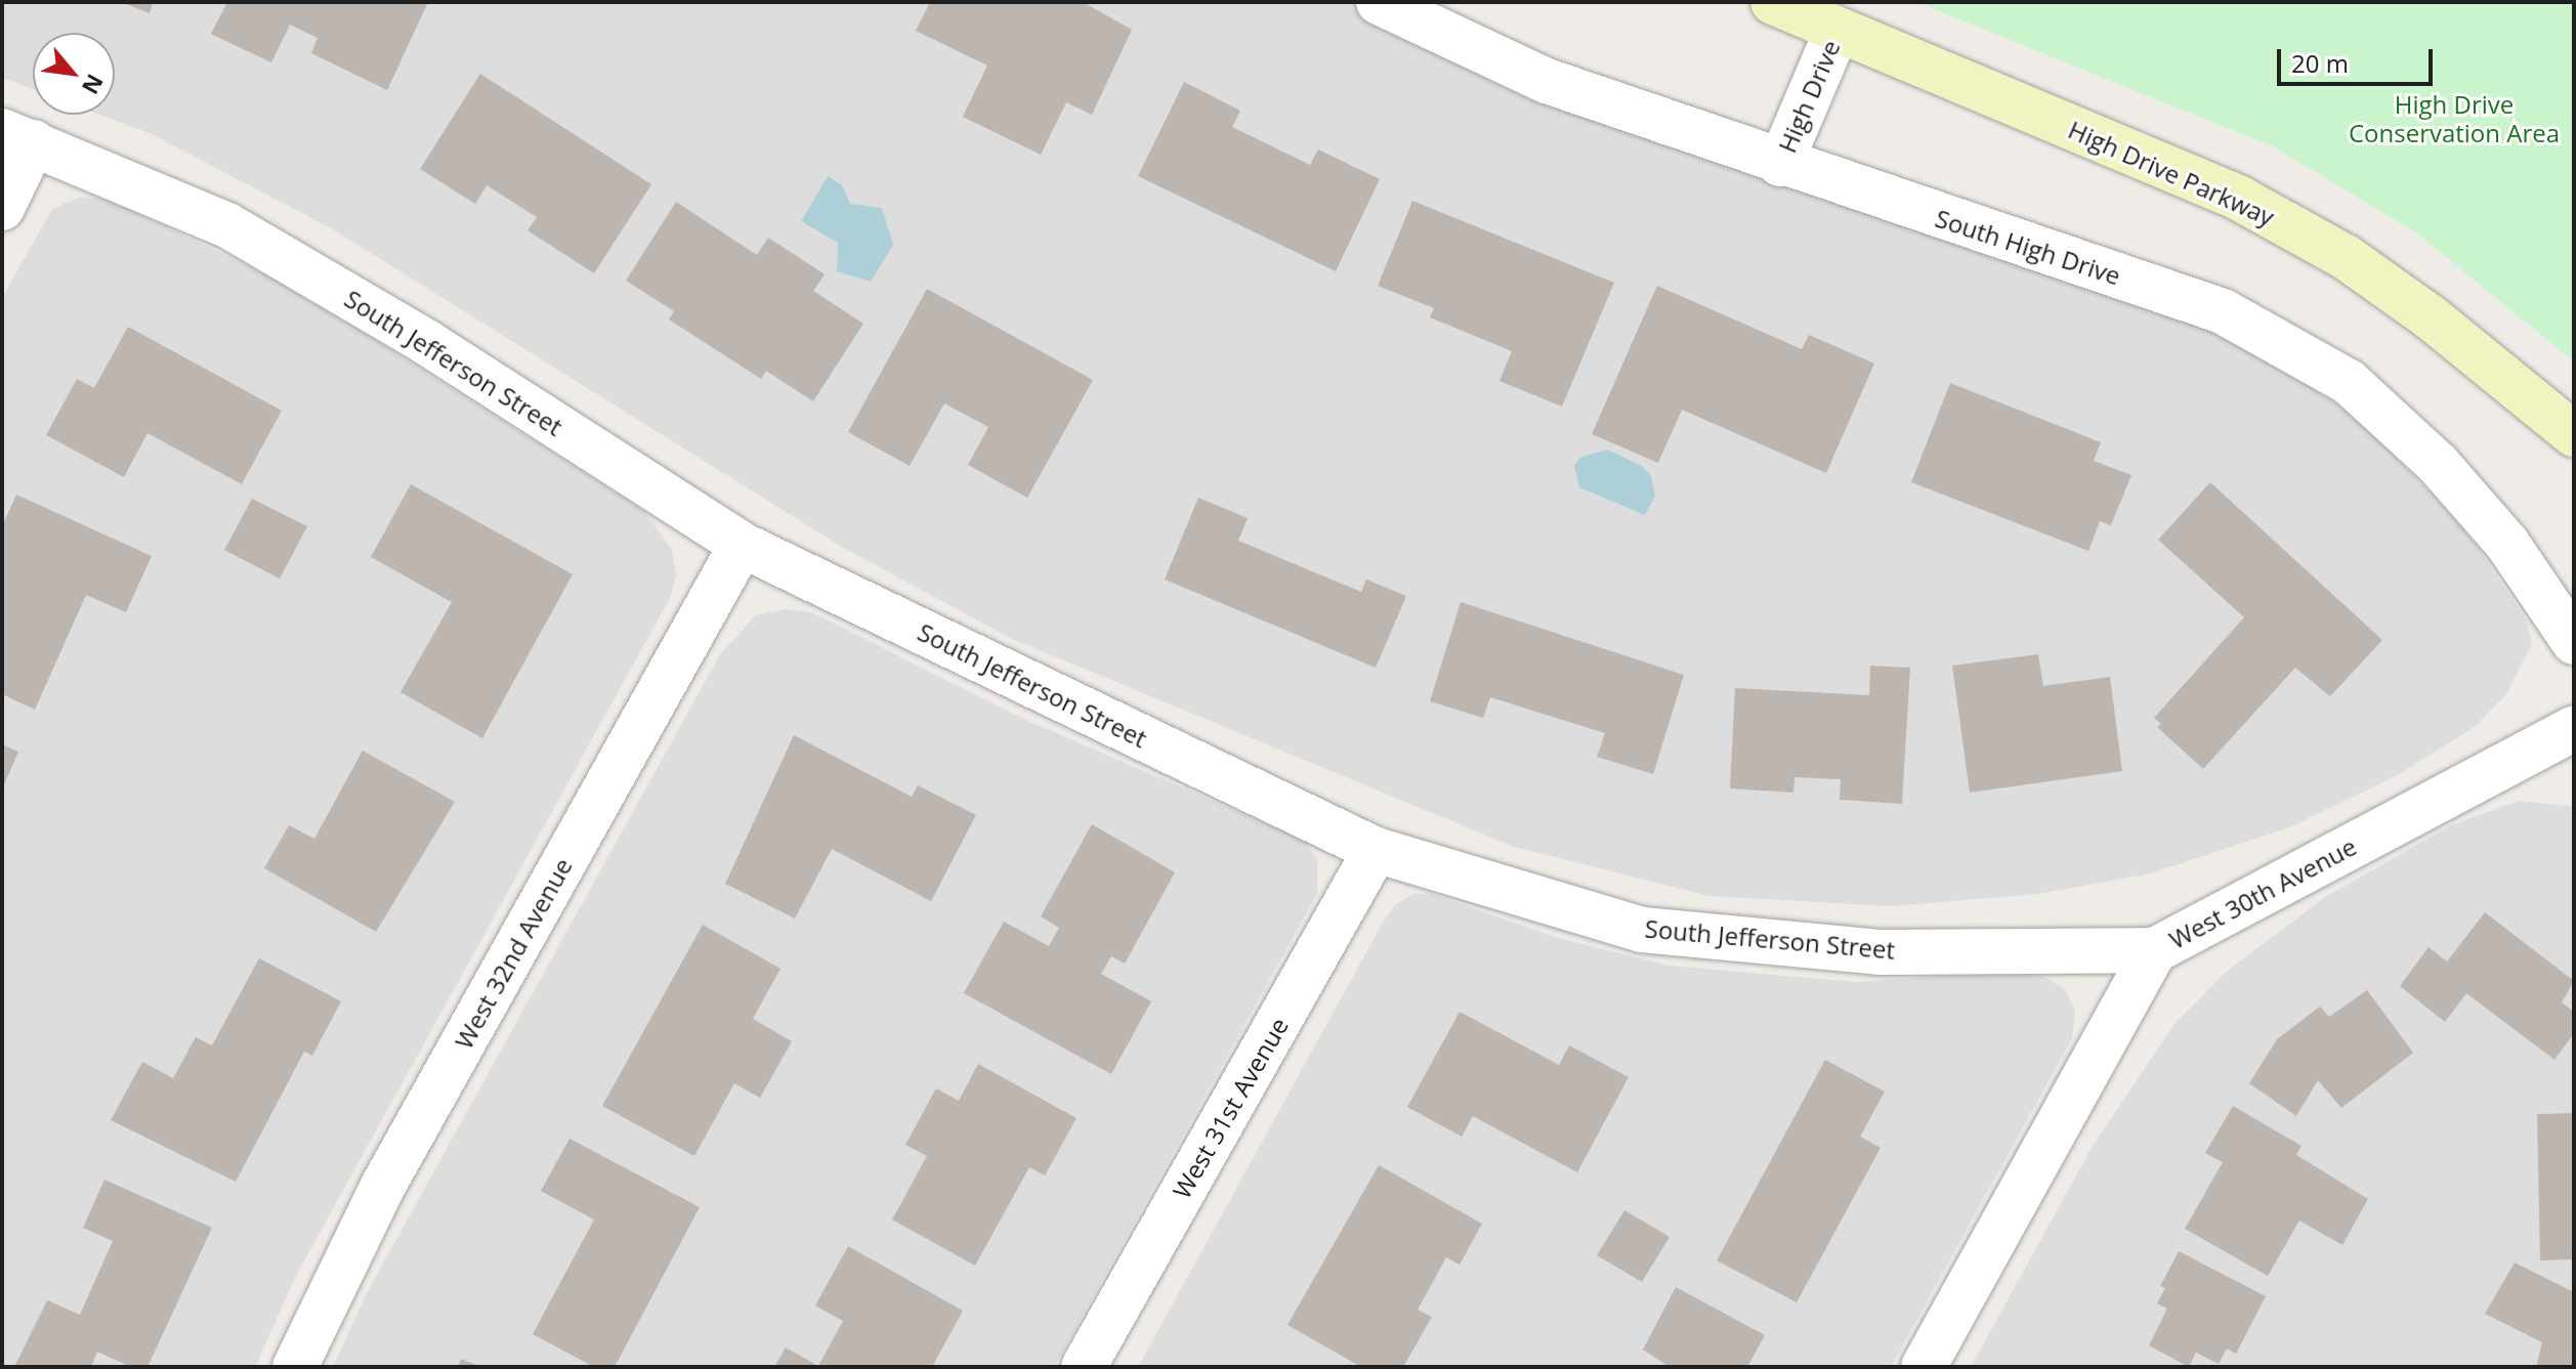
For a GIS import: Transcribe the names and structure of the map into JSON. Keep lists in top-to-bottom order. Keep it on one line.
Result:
{"streets":{"main road":["High Drive Parkway"],"street":["High Drive","South High Drive","South Jefferson Street","West 30th Avenue","West 32nd Avenue","West 31st Avenue"]},"crossings":[["High Drive","High Drive Parkway"],["High Drive","South High Drive"],["South Jefferson Street","West 30th Avenue"],["South Jefferson Street","West 32nd Avenue"],["South Jefferson Street","West 31st Avenue"]],"parks":["High Drive Conservation Area"],"scale_bar":"20 m","north":"bottom right"}
